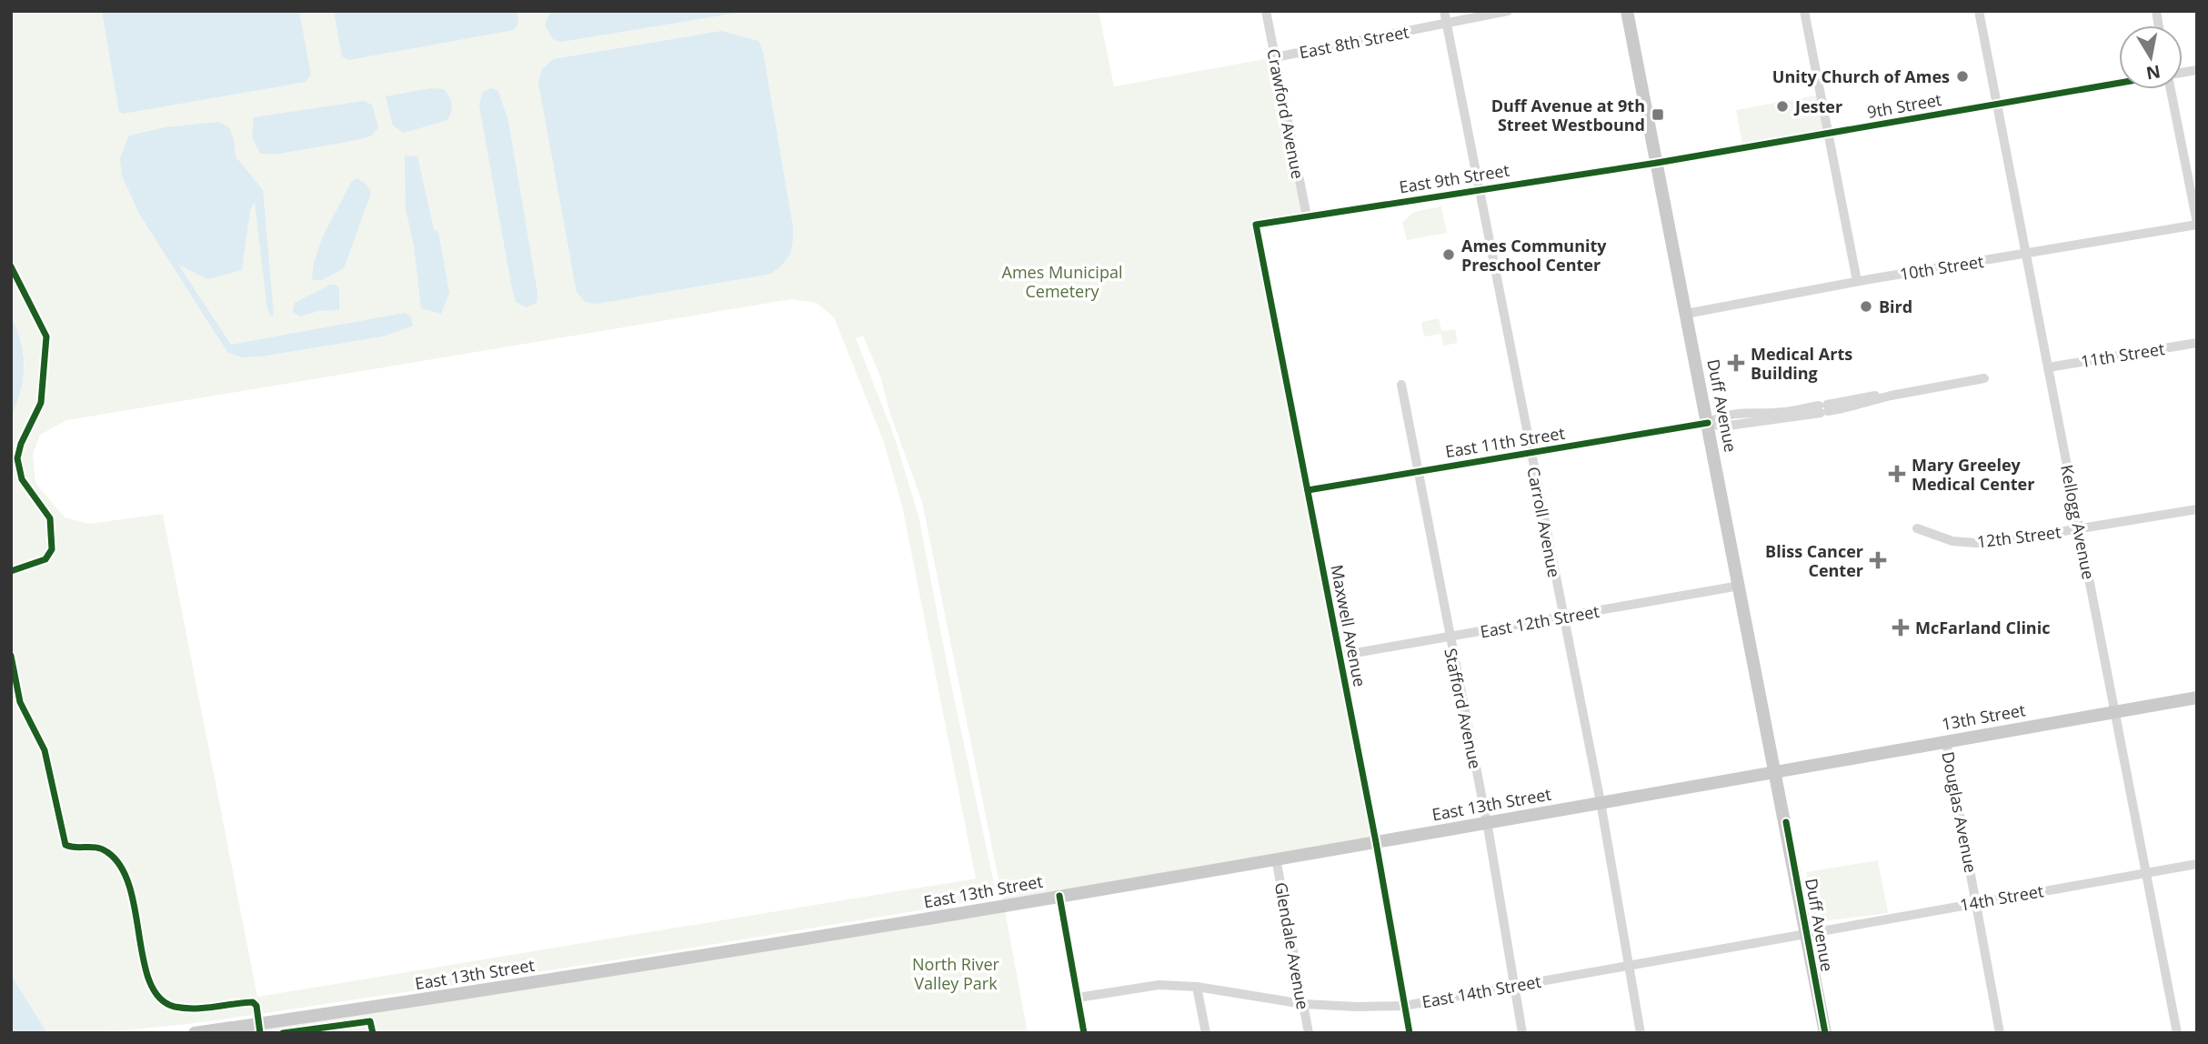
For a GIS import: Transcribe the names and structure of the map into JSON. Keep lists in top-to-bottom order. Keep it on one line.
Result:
{"streets":{"main road":["Duff Avenue","13th Street","East 13th Street"],"street":["East 8th Street","9th Street","Crawford Avenue","East 9th Street","10th Street","11th Street","East 11th Street","Carroll Avenue","Kellogg Avenue","12th Street","East 12th Street","Maxwell Avenue","Stafford Avenue","Douglas Avenue","14th Street","Glendale Avenue","East 14th Street"]},"crossings":[["East 8th Street","Crawford Avenue"],["East 8th Street","Carroll Avenue"],["9th Street","East 9th Street"],["9th Street","Duff Avenue"],["9th Street","Kellogg Avenue"],["Crawford Avenue","East 9th Street"],["East 9th Street","Duff Avenue"],["East 9th Street","Carroll Avenue"],["East 9th Street","Maxwell Avenue"],["10th Street","Duff Avenue"],["10th Street","Kellogg Avenue"],["11th Street","Kellogg Avenue"],["Duff Avenue","East 11th Street"],["Duff Avenue","East 12th Street"],["Duff Avenue","13th Street"],["Duff Avenue","East 13th Street"],["Duff Avenue","14th Street"],["Duff Avenue","East 14th Street"],["East 11th Street","Carroll Avenue"],["East 11th Street","Maxwell Avenue"],["East 11th Street","Stafford Avenue"],["Carroll Avenue","East 12th Street"],["Carroll Avenue","East 13th Street"],["Carroll Avenue","East 14th Street"],["Kellogg Avenue","12th Street"],["Kellogg Avenue","13th Street"],["Kellogg Avenue","14th Street"],["East 12th Street","Maxwell Avenue"],["East 12th Street","Stafford Avenue"],["Maxwell Avenue","East 13th Street"],["Maxwell Avenue","East 14th Street"],["Stafford Avenue","East 13th Street"],["Stafford Avenue","East 14th Street"],["13th Street","East 13th Street"],["13th Street","Douglas Avenue"],["East 13th Street","Glendale Avenue"],["Douglas Avenue","14th Street"],["14th Street","East 14th Street"],["Glendale Avenue","East 14th Street"]],"parks":["Ames Municipal Cemetery","North River Valley Park"],"places":{"other":["Unity Church of Ames","Jester","Ames Community Preschool Center","Bird"],"transit":["Duff Avenue at 9th Street Westbound"],"health":["Medical Arts Building","Mary Greeley Medical Center","Bliss Cancer Center","McFarland Clinic"]},"north":"bottom"}
